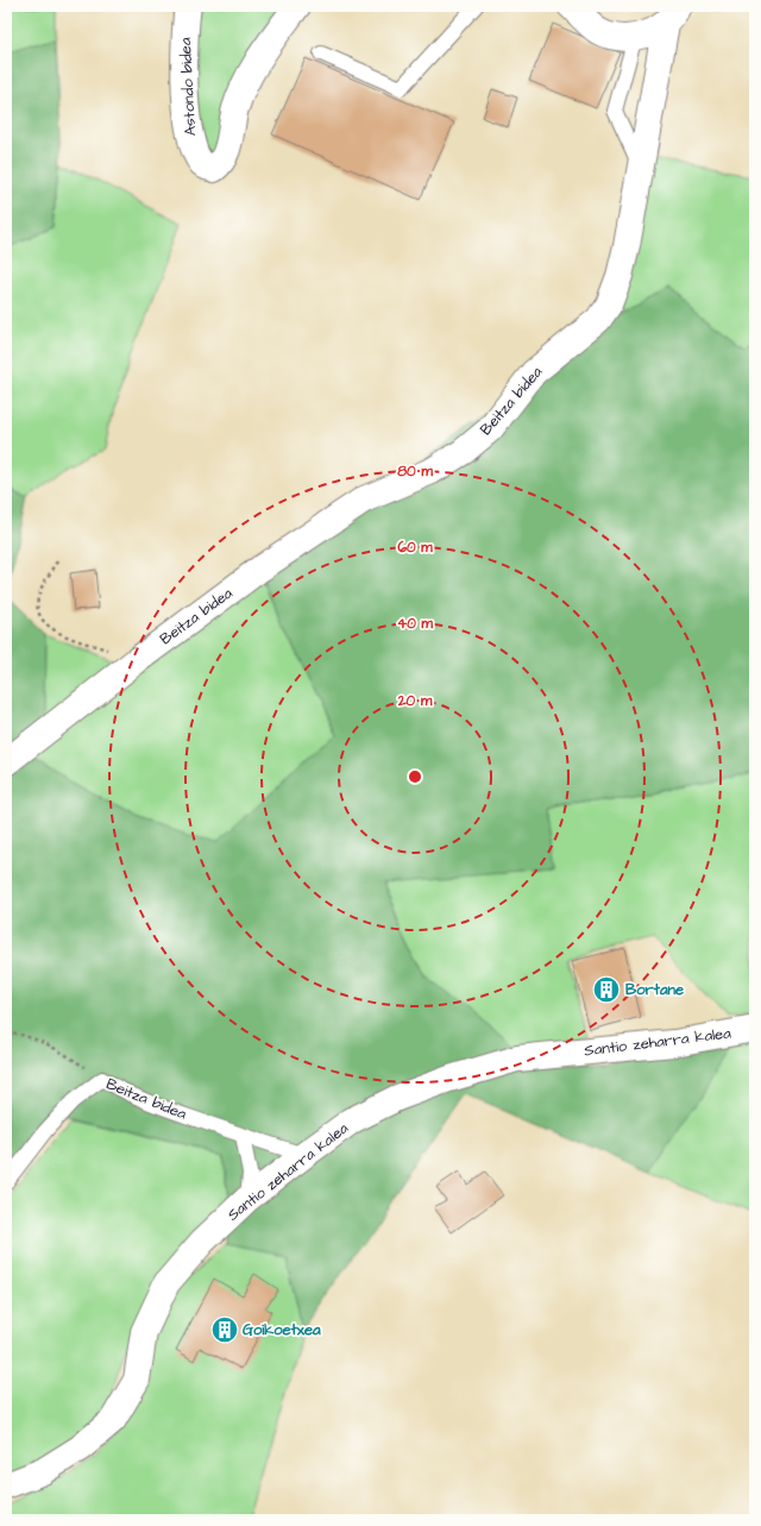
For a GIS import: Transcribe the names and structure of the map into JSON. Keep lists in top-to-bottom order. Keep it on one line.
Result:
{"streets":{"street":["Astondo bidea","Beitza bidea","Santio zeharra kalea"]},"crossings":[["Beitza bidea","Santio zeharra kalea"]],"places":{"building":["Bortane","Goikoetxea"]},"rings":["80 m","60 m","40 m","20 m"]}
